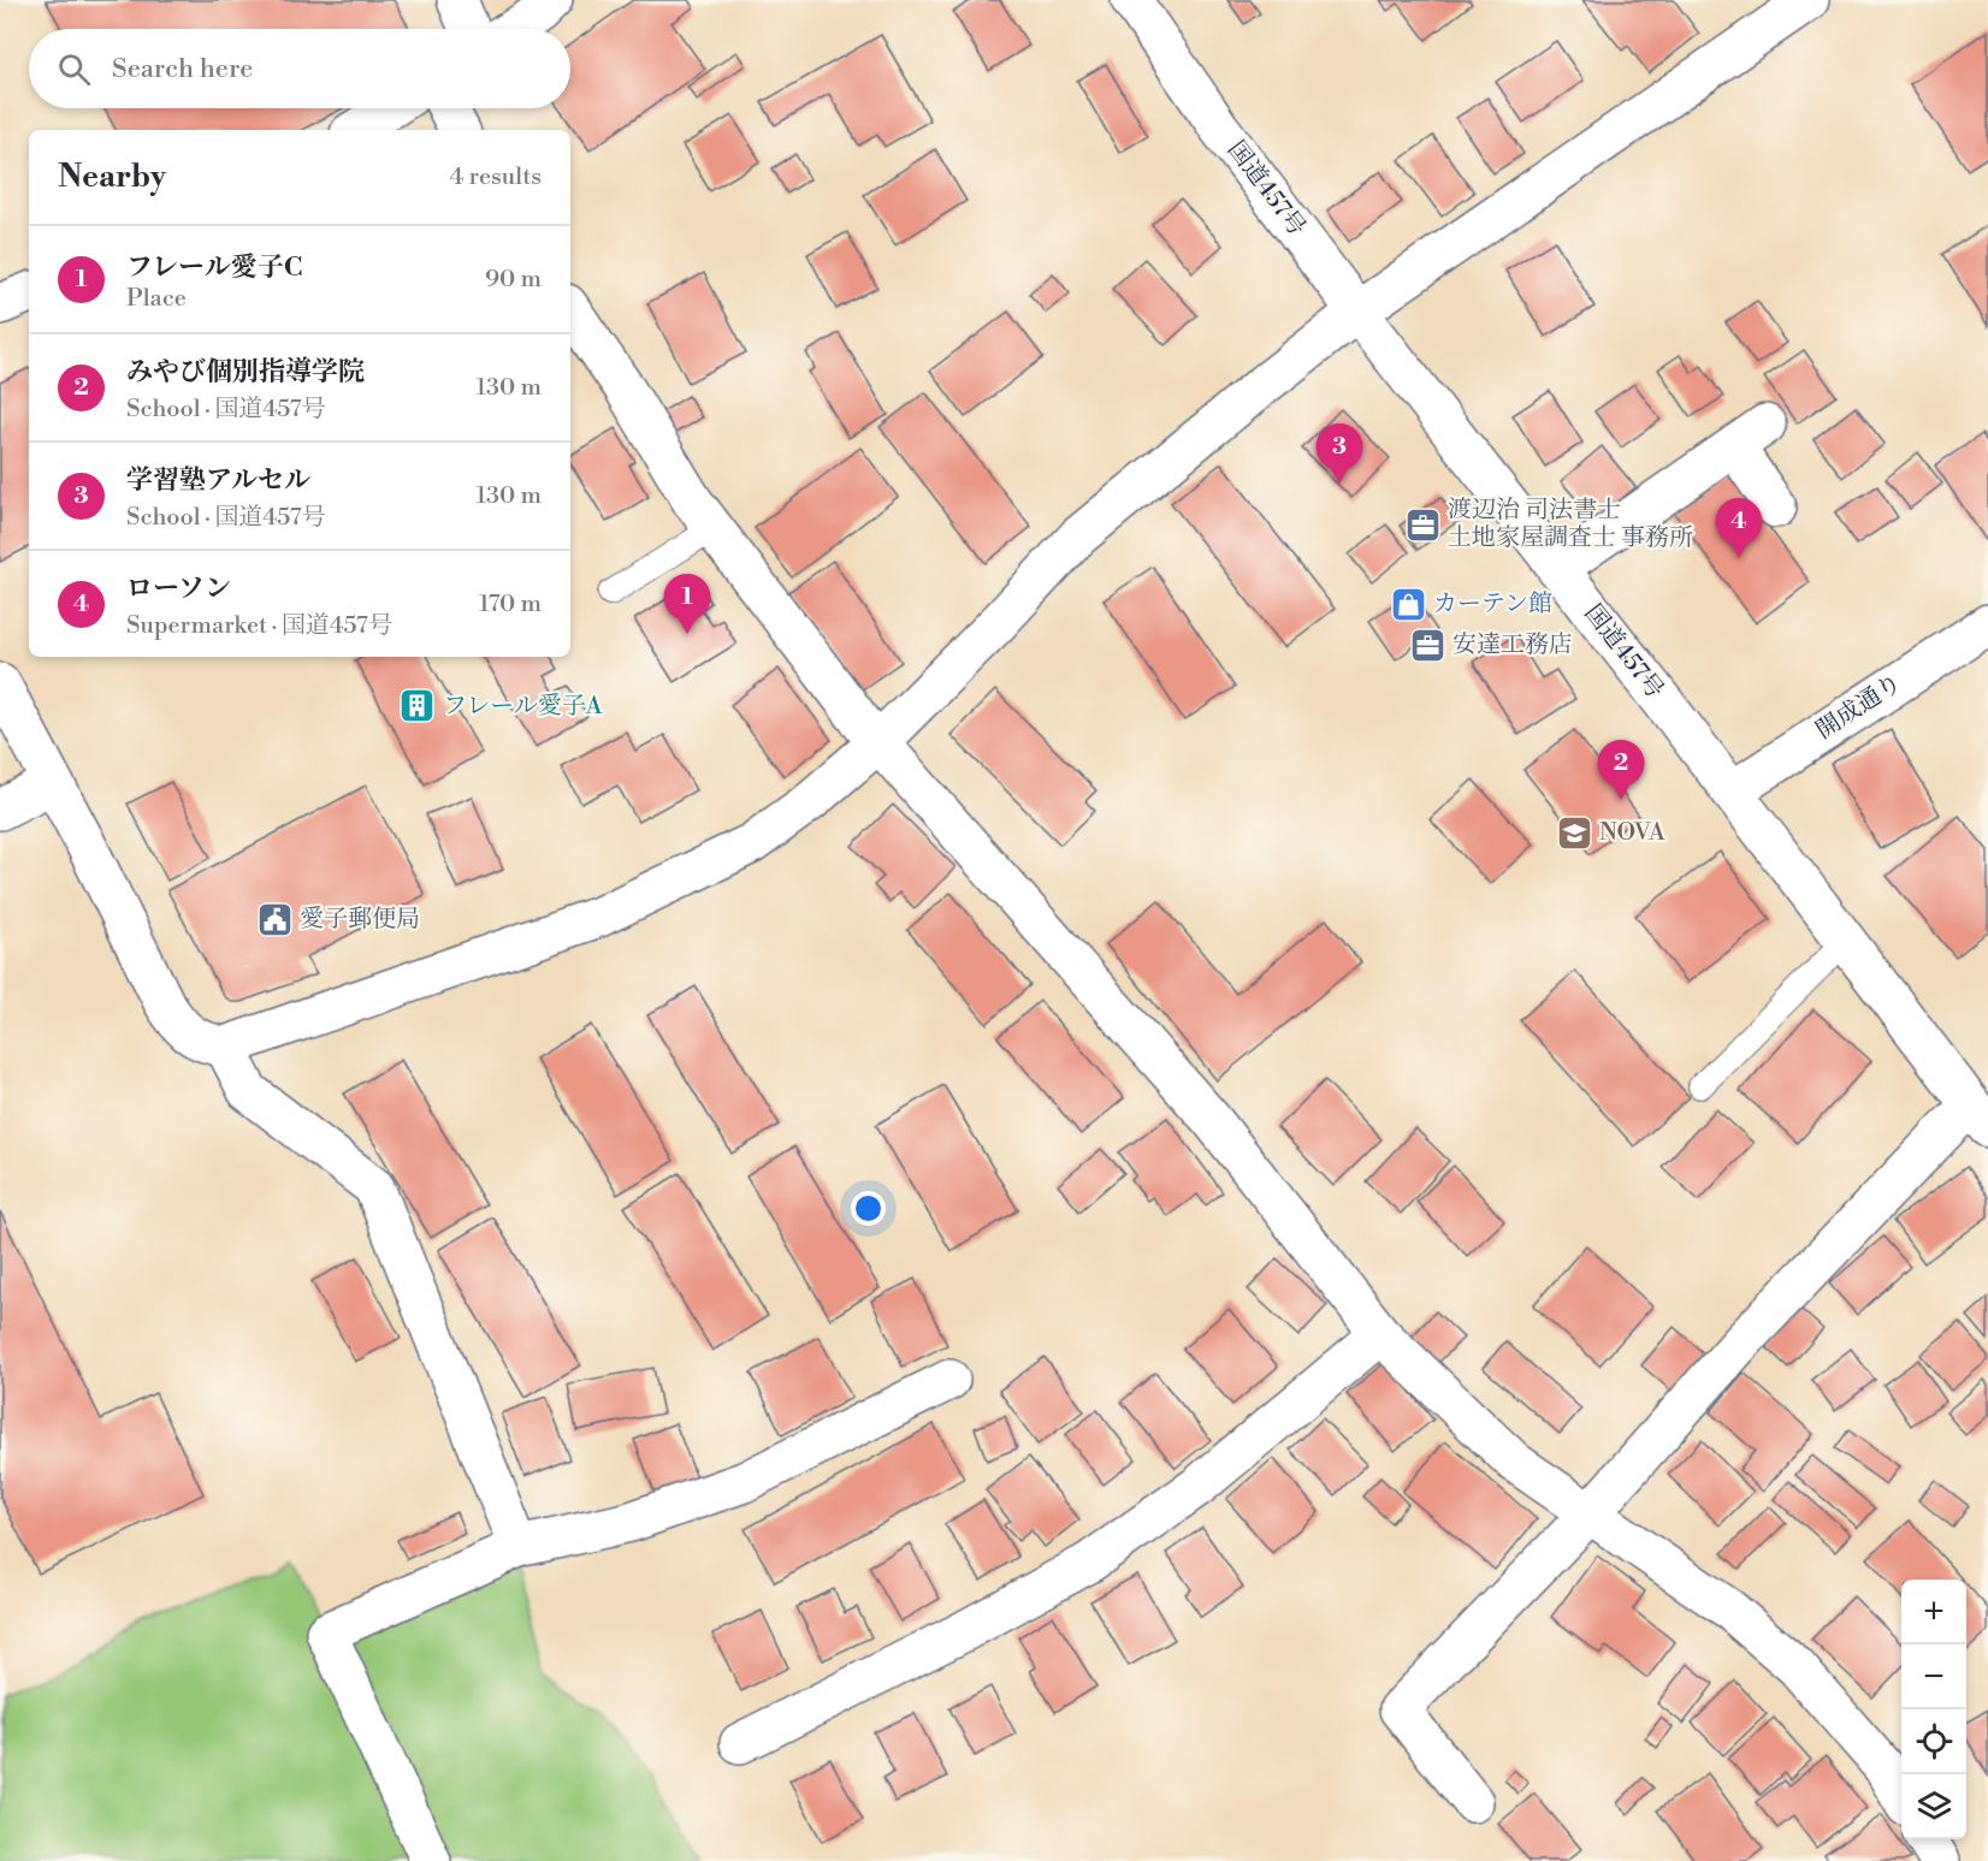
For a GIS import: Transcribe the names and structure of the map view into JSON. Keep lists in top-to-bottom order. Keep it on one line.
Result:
{"streets":{"main road":["国道457号","開成通り"]},"crossings":[["国道457号","開成通り"]],"places":{"office":["渡辺治 司法書士 土地家屋調査士 事務所","安達工務店"],"shop":["カーテン館"],"building":["フレール愛子A"],"school or university":["NOVA"],"public building":["愛子郵便局"]},"page":{"search":"Search here","heading":["Nearby","4 results"],"list":[{"mark":"1","name":"フレール愛子C","note":"Place","value":"90 m"},{"mark":"2","name":"みやび個別指導学院","note":"School · 国道457号","value":"130 m"},{"mark":"3","name":"学習塾アルセル","note":"School · 国道457号","value":"130 m"},{"mark":"4","name":"ローソン","note":"Supermarket · 国道457号","value":"170 m"}],"pins":["3","4","1","2"],"map_buttons":["+","−"]}}
